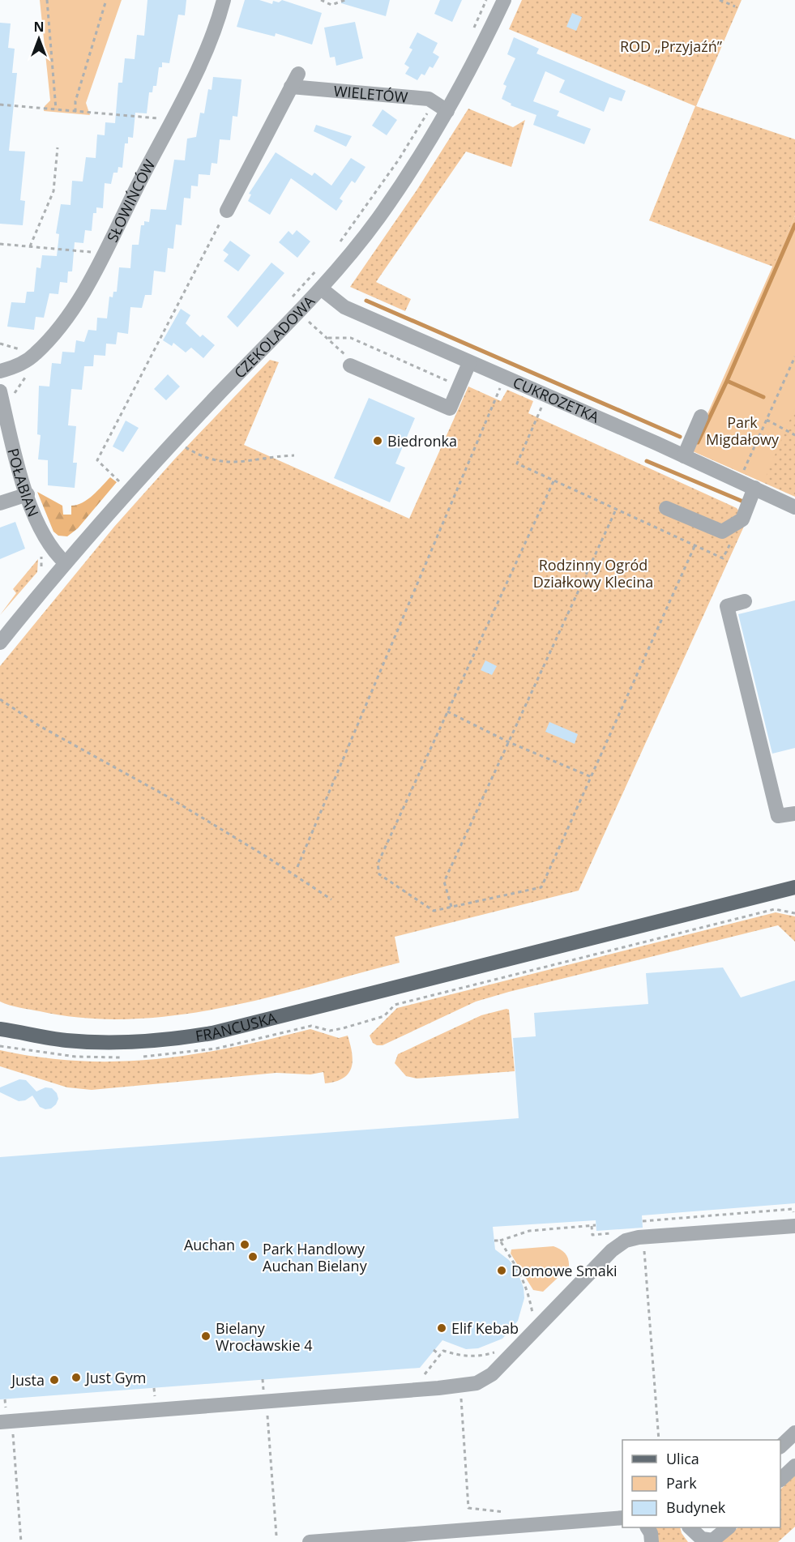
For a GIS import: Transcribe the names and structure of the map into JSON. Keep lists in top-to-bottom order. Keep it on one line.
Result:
{"streets":{"main road":["FRANCUSKA"],"street":["WIELETÓW","SŁOWIŃCÓW","CZEKOLADOWA","CUKROZETKA","POŁABIAN"]},"crossings":[["WIELETÓW","CZEKOLADOWA"],["CZEKOLADOWA","CUKROZETKA"],["CZEKOLADOWA","POŁABIAN"]],"parks":["ROD „Przyjaźń”","Park Migdałowy","Rodzinny Ogród Działkowy Klecina"],"places":["Biedronka","Auchan","Park Handlowy Auchan Bielany","Domowe Smaki","Elif Kebab","Bielany Wrocławskie 4","Just Gym","Justa"],"legend":["Ulica","Park","Budynek"],"north":"top"}
